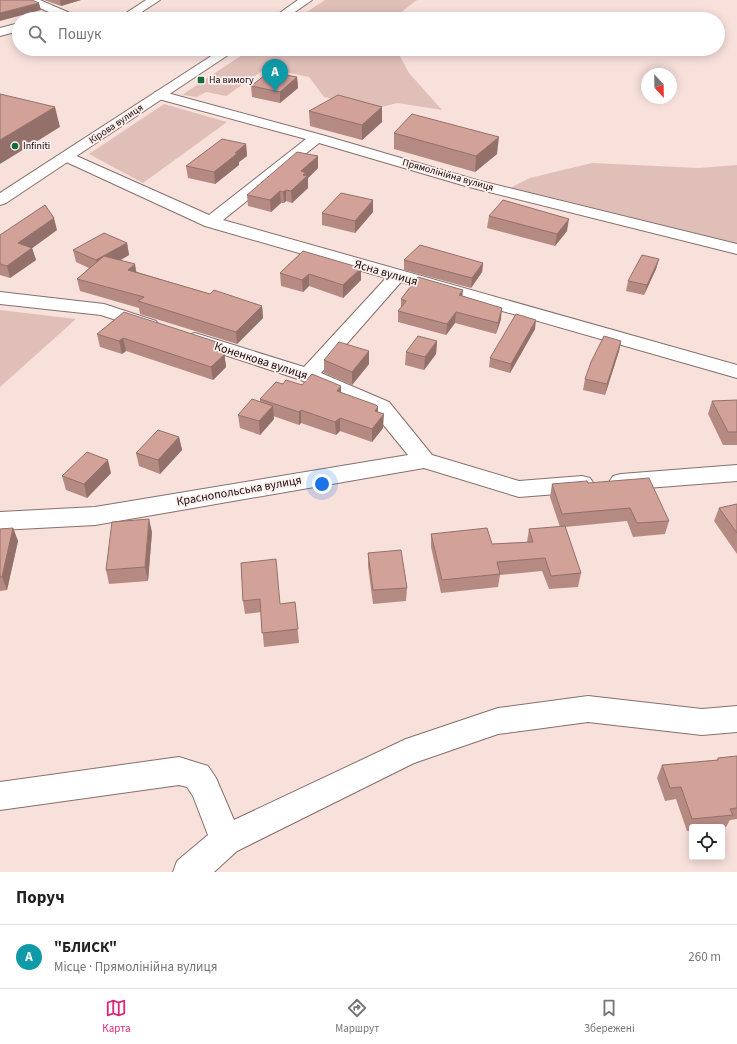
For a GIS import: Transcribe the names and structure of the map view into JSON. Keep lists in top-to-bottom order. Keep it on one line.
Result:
{"streets":{"street":["Кірова вулиця","Прямолінійна вулиця","Ясна вулиця","Коненкова вулиця","Краснопольська вулиця"]},"crossings":[["Кірова вулиця","Прямолінійна вулиця"],["Кірова вулиця","Ясна вулиця"],["Коненкова вулиця","Краснопольська вулиця"]],"places":{"transit":["На вимогу"],"other":["Infiniti"]},"north":"bottom","page":{"search":"Пошук","pins":"A","heading":"Поруч","list":[{"mark":"A","name":"\"БЛИСК\"","note":"Місце · Прямолінійна вулиця","value":"260 m"}],"nav":["Карта","Маршрут","Збережені"]}}
